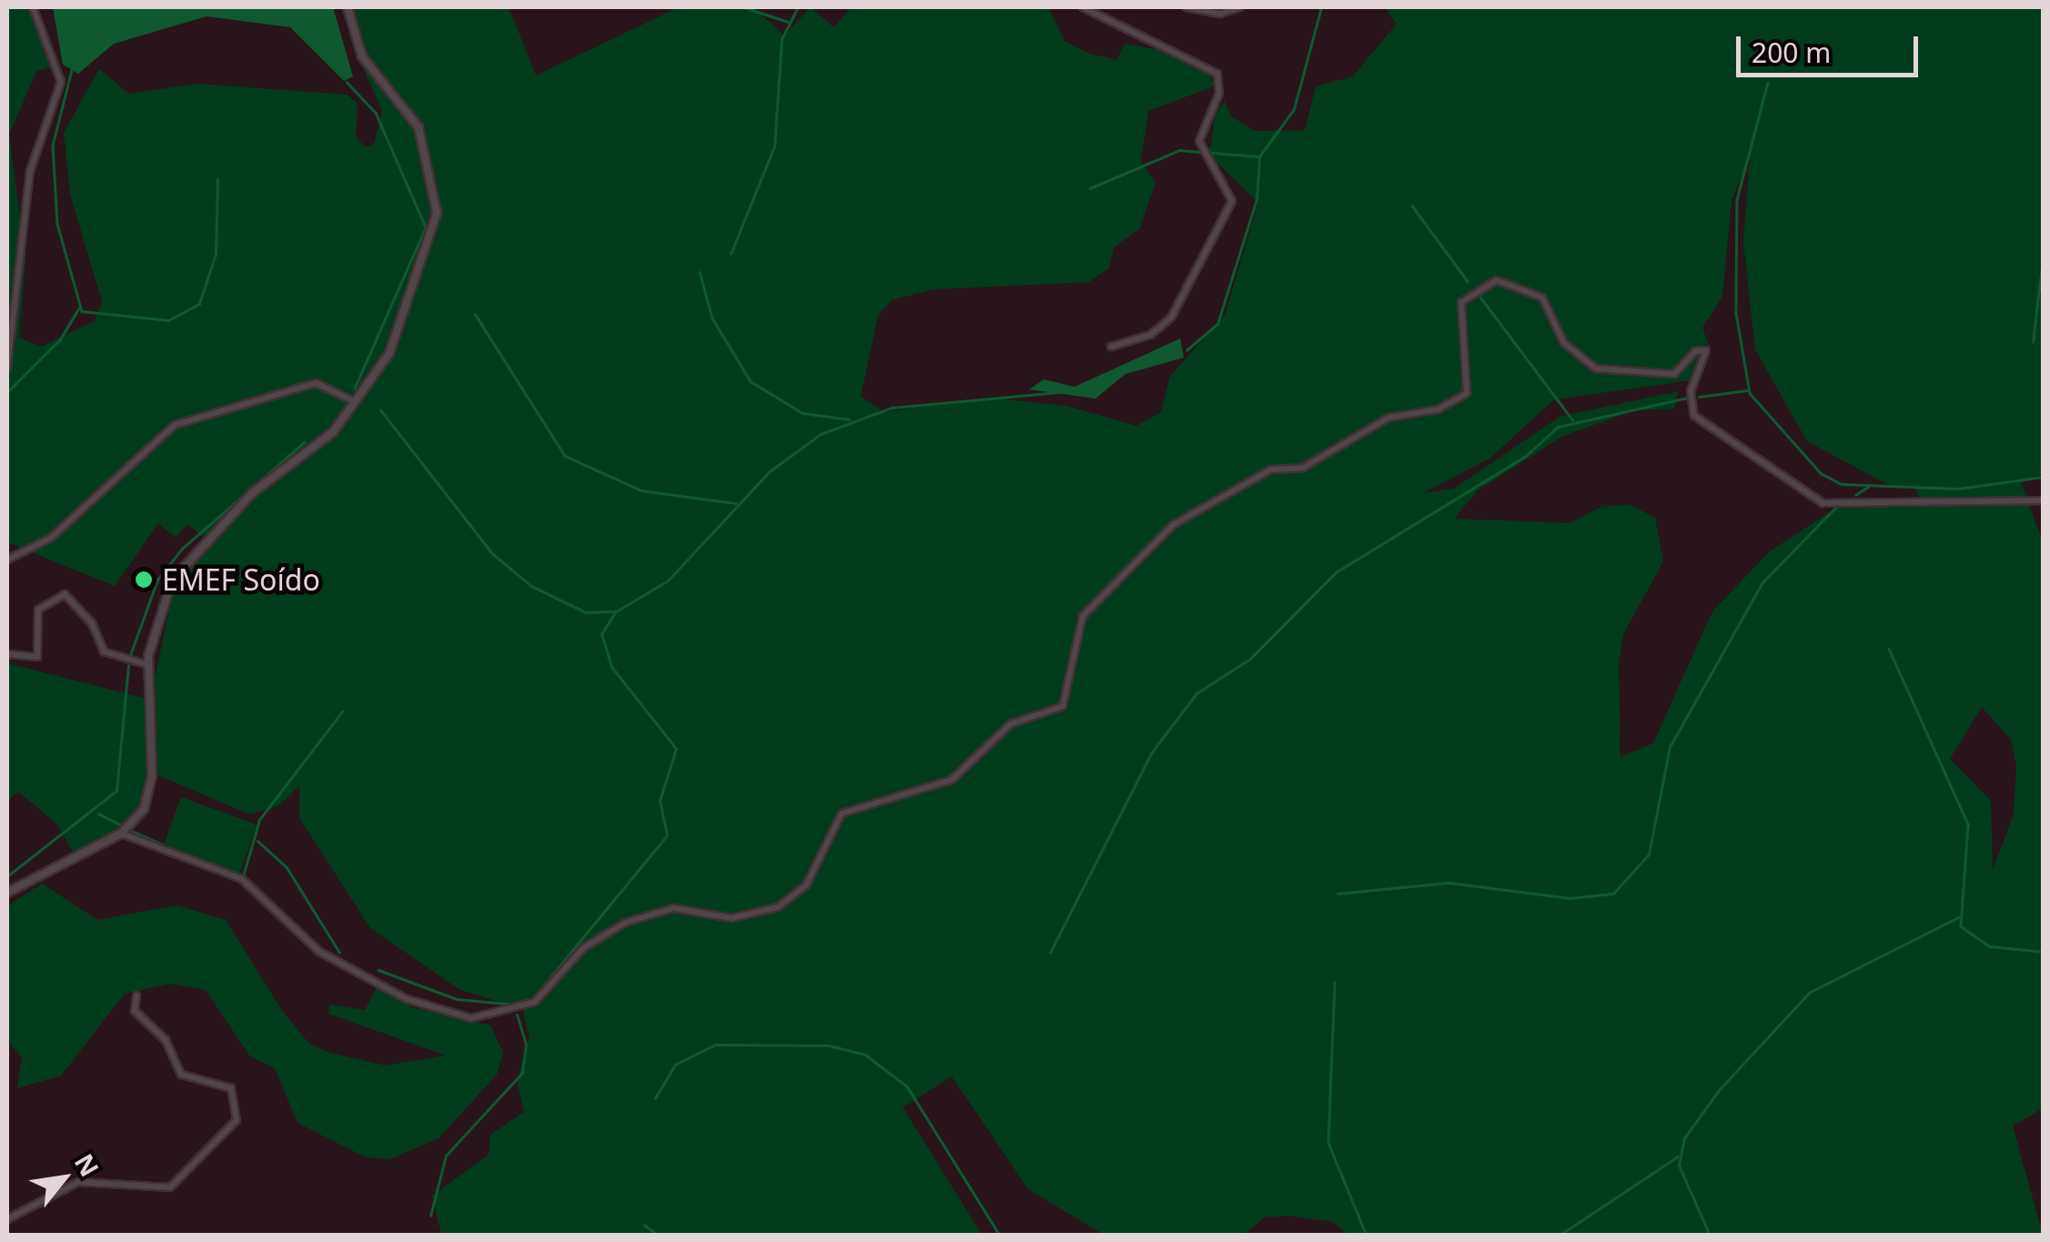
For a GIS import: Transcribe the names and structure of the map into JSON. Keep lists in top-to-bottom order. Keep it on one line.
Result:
{"places":["EMEF Soído"],"scale_bar":"200 m","north":"top right"}
